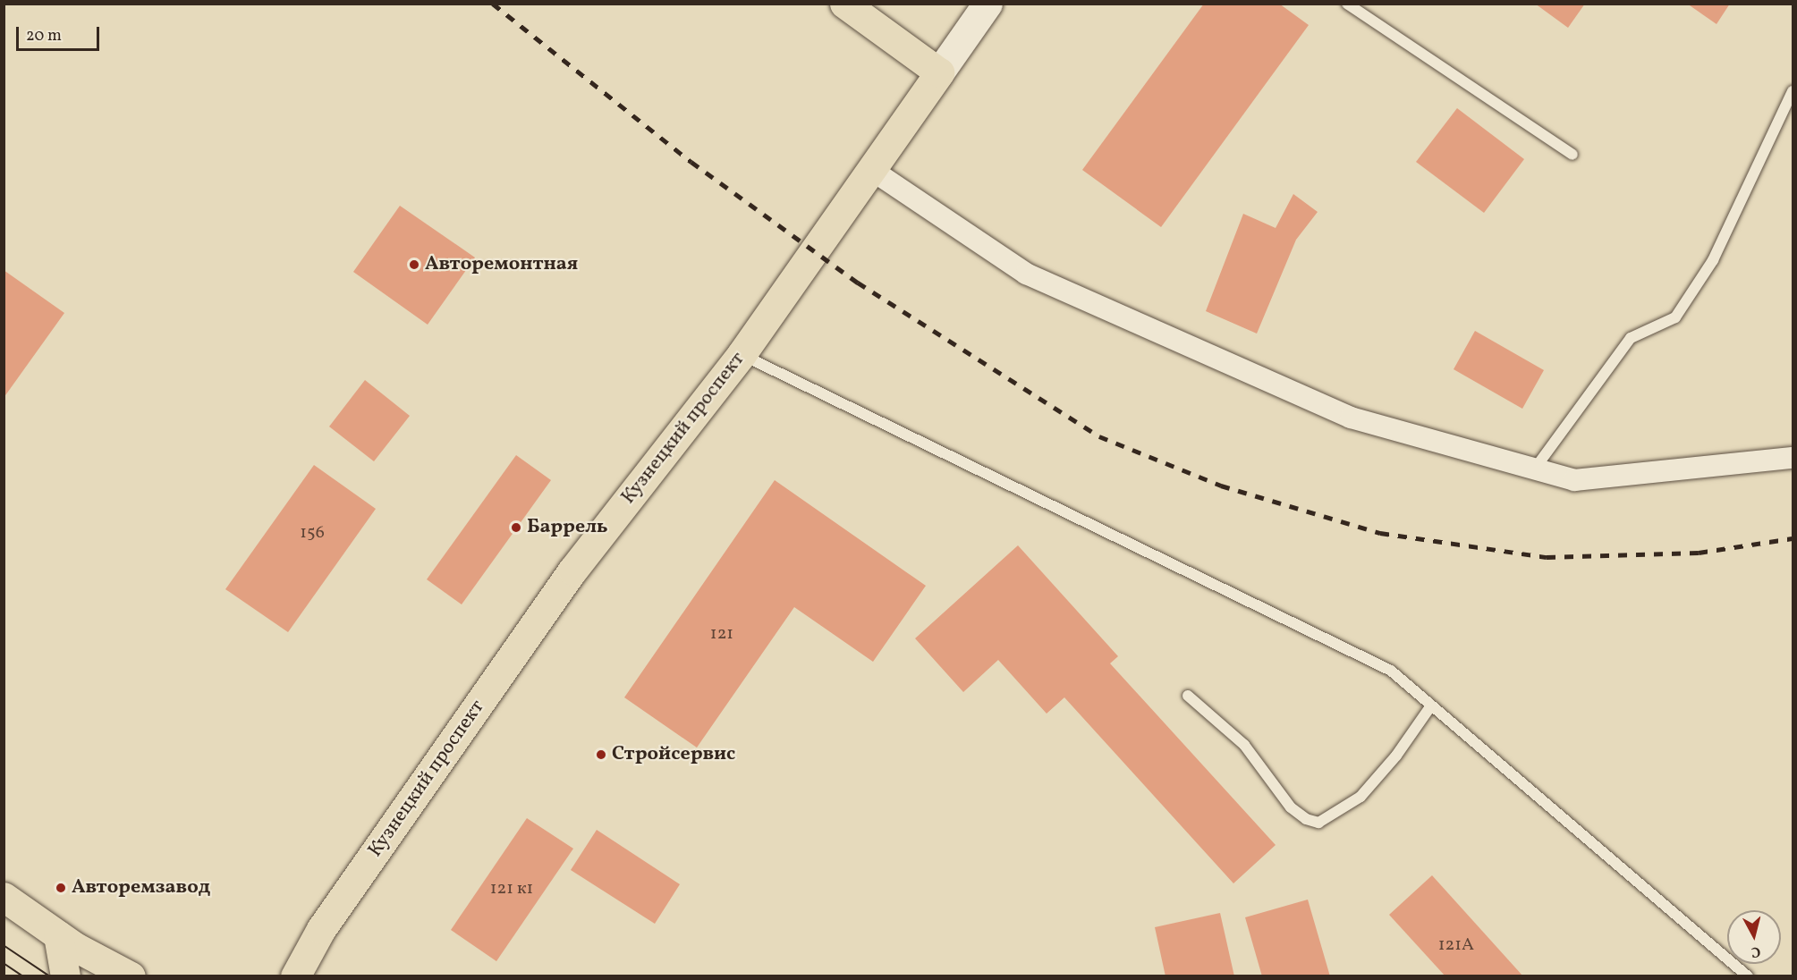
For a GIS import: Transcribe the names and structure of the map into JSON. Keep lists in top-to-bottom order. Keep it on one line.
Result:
{"streets":{"main road":["Кузнецкий проспект"]},"places":["Авторемонтная","Баррель","Стройсервис","Авторемзавод"],"house_numbers":["156","121","121 к1","121А"],"scale_bar":"20 m","north":"bottom"}
